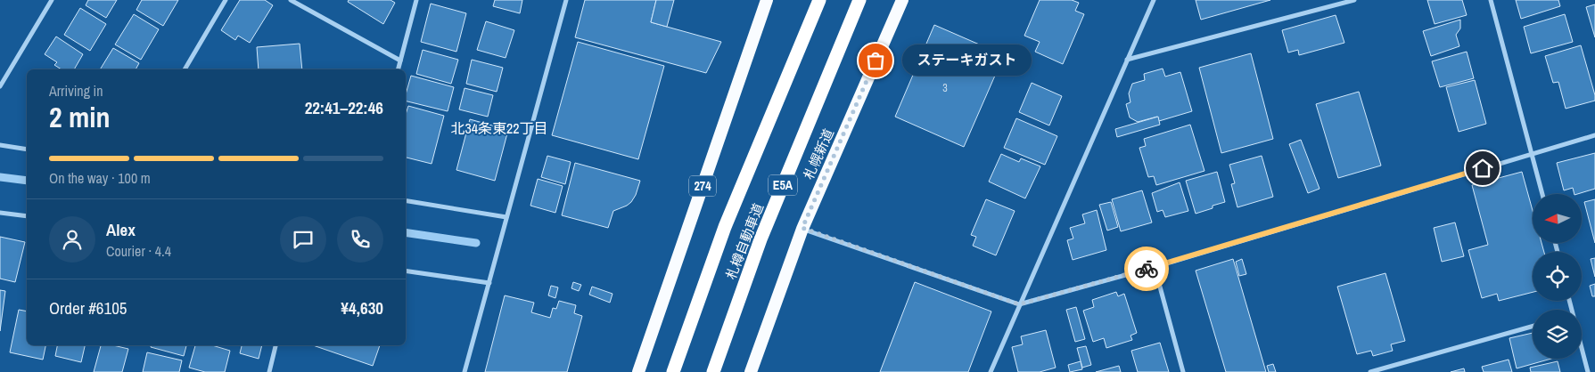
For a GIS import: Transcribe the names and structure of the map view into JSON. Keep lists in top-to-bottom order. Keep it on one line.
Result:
{"streets":{"highway":["札幌新道","E5A","274","札樽自動車道"]},"districts":["北34条東22丁目"],"places":["ステーキガスト"],"house_numbers":["3"],"north":"left","page":{"bubble":"ステーキガスト","heading":["2 min","Arriving in","22:41–22:46"],"panel":["Alex","Courier · 4.4","Order #6105","¥4,630"],"bar":"On the way · 100 m"}}
